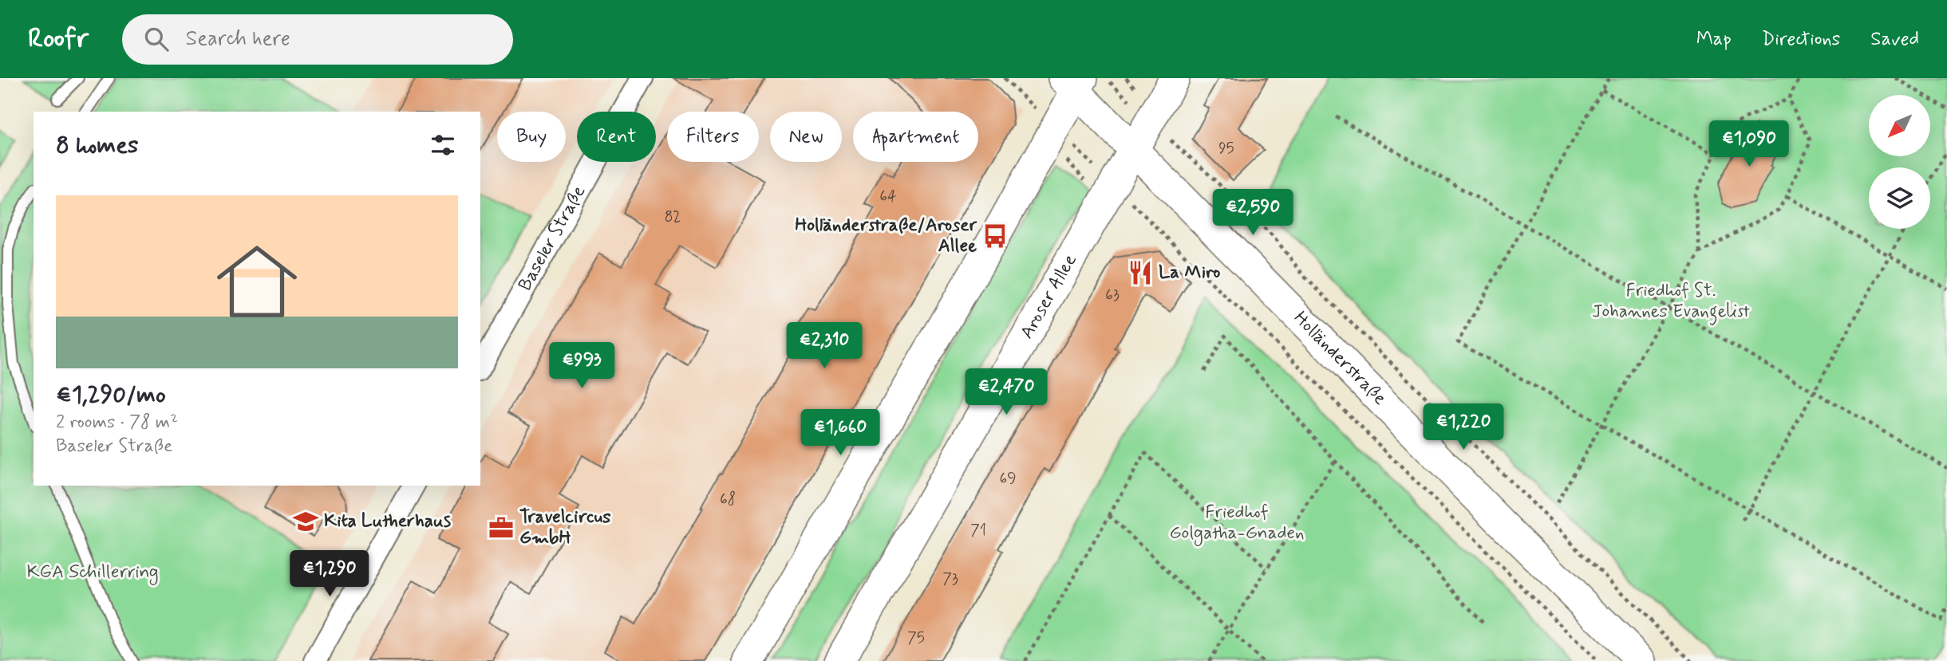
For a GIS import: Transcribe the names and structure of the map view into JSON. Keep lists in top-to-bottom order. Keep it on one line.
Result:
{"streets":{"main road":["Aroser Allee","Holländerstraße"],"street":["Baseler Straße"]},"crossings":[["Aroser Allee","Holländerstraße"]],"parks":["Friedhof St. Johannes Evangelist","Friedhof Golgatha-Gnaden","KGA Schillerring"],"places":{"bus stop":["Holländerstraße/Aroser Allee"],"restaurant":["La Miro"],"school or university":["Kita Lutherhaus"],"office":["Travelcircus GmbH"]},"house_numbers":["95","64","82","63","69","68","71","73","75"],"north":"bottom left","page":{"header":"Roofr","search":"Search here","nav":["Map","Directions","Saved"],"chip":["Buy","Rent","Filters","New","Apartment"],"heading":"8 homes","price":["€1,090","€2,590","€2,310","€993","€2,470","€1,220","€1,660","€1,290"],"list":[{"name":"€1,290/mo","note":"2 rooms · 78 m² · Baseler Straße"}]}}
